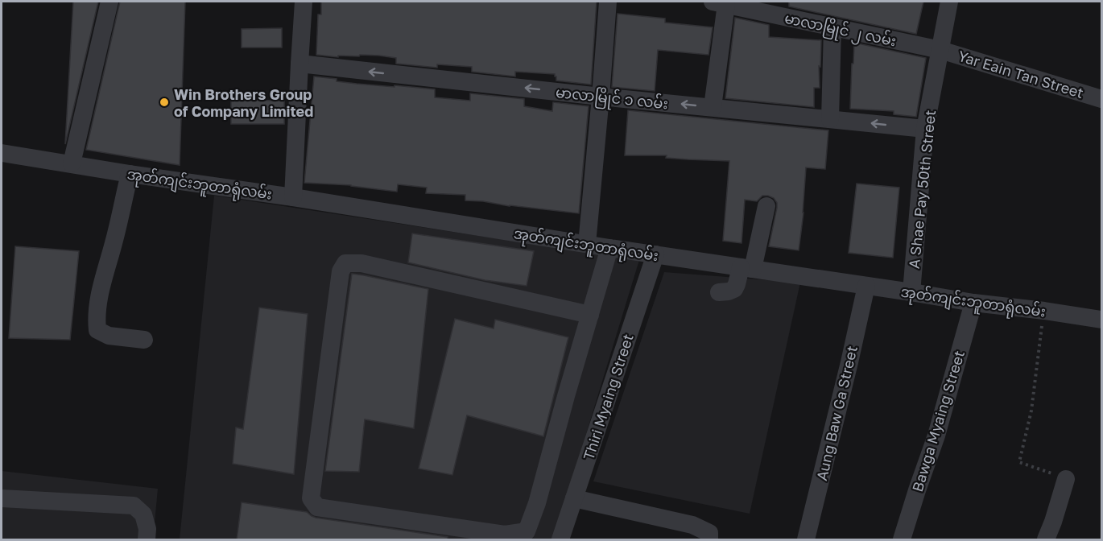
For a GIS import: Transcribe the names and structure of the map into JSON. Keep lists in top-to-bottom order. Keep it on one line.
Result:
{"streets":{"street":["မာလာမြိုင် ၂ လမ်း","Yar Eain Tan Street","မာလာမြိုင် ၁ လမ်း","အုတ်ကျင်းဘူတာရုံလမ်း","A Shae Pay 50th Street","Thiri Myaing Street","Aung Baw Ga Street","Bawga Myaing Street"]},"crossings":[["မာလာမြိုင် ၂ လမ်း","Yar Eain Tan Street"],["မာလာမြိုင် ၂ လမ်း","A Shae Pay 50th Street"],["Yar Eain Tan Street","A Shae Pay 50th Street"],["မာလာမြိုင် ၁ လမ်း","A Shae Pay 50th Street"],["အုတ်ကျင်းဘူတာရုံလမ်း","A Shae Pay 50th Street"],["အုတ်ကျင်းဘူတာရုံလမ်း","Thiri Myaing Street"],["အုတ်ကျင်းဘူတာရုံလမ်း","Aung Baw Ga Street"],["အုတ်ကျင်းဘူတာရုံလမ်း","Bawga Myaing Street"]],"one_way":["မာလာမြိုင် ၁ လမ်း"],"places":["Win Brothers Group of Company Limited"]}
